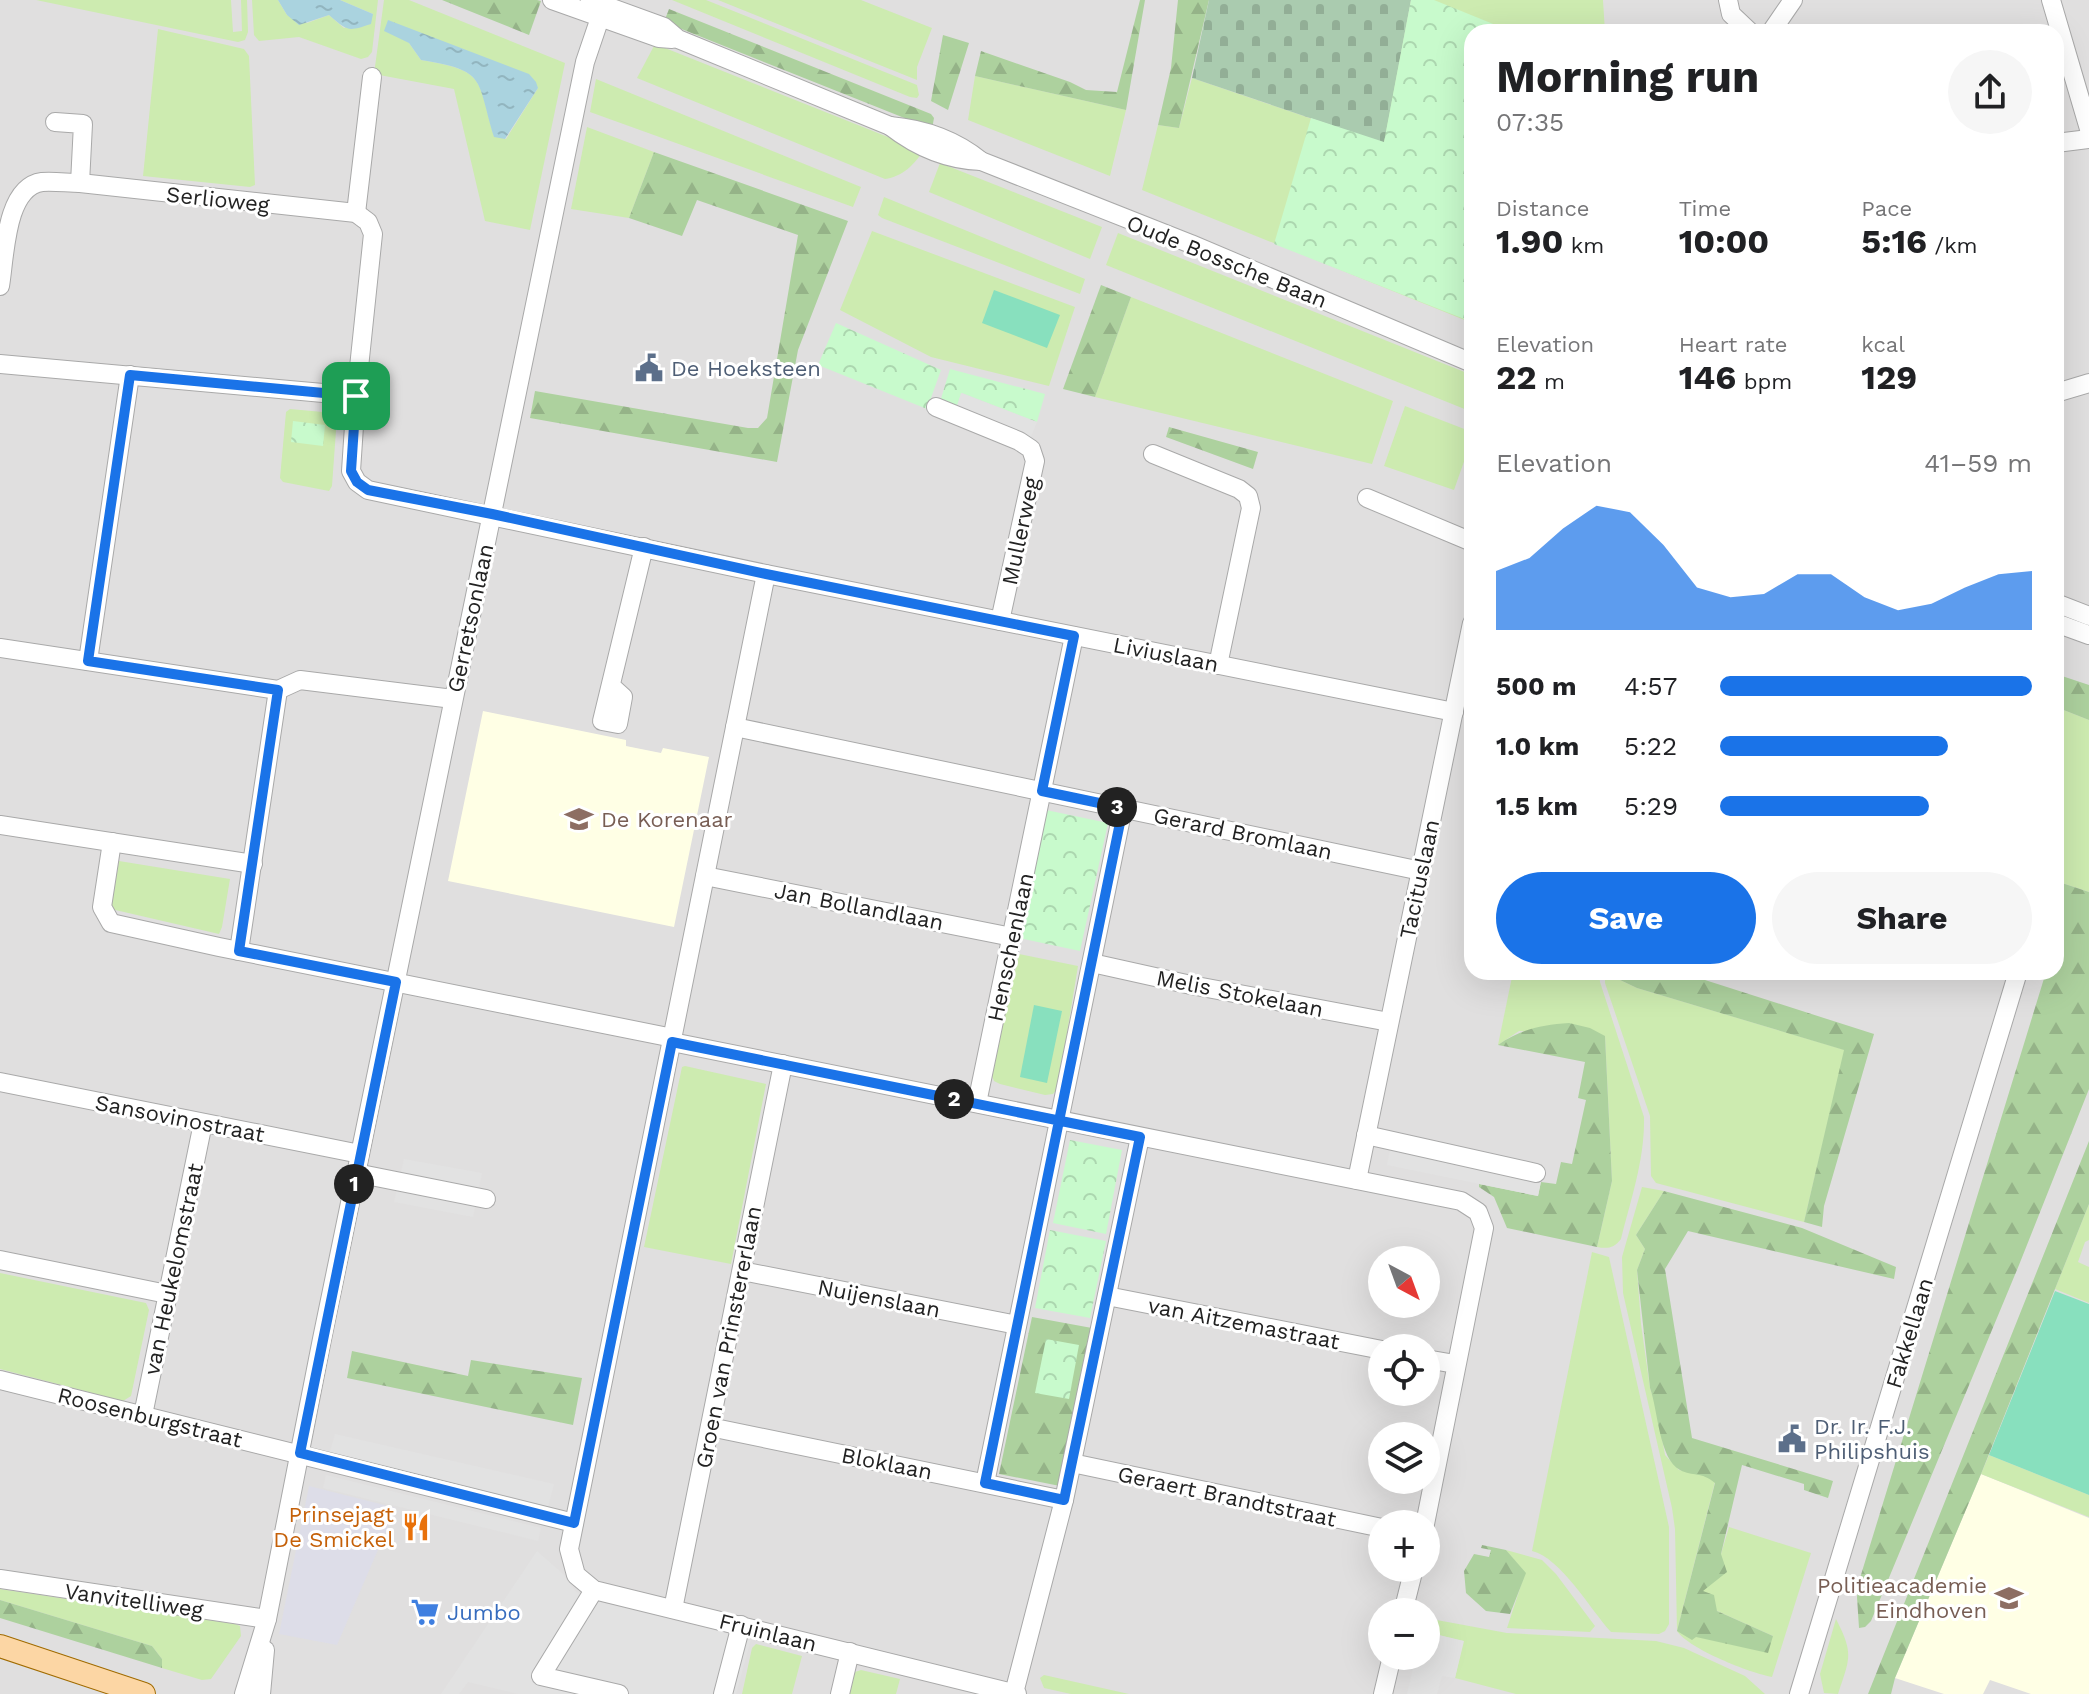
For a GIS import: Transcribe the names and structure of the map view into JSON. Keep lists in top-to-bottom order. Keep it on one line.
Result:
{"streets":{"street":["Serlioweg","Oude Bossche Baan","Mullerweg","Gerretsonlaan","Liviuslaan","Gerard Bromlaan","Tacituslaan","Jan Bollandlaan","Henschenlaan","Melis Stokelaan","Sansovinostraat","van Heukelomstraat","Nuijenslaan","van Aitzemastraat","Fakkellaan","Groen van Prinstererlaan","Roosenburgstraat","Bloklaan","Geraert Brandtstraat","Vanvitelliweg","Fruinlaan"]},"crossings":[["Oude Bossche Baan","Gerretsonlaan"],["Mullerweg","Liviuslaan"],["Gerretsonlaan","Liviuslaan"],["Gerretsonlaan","Sansovinostraat"],["Gerretsonlaan","Roosenburgstraat"],["Gerretsonlaan","Vanvitelliweg"],["Liviuslaan","Tacituslaan"],["Liviuslaan","Henschenlaan"],["Gerard Bromlaan","Tacituslaan"],["Gerard Bromlaan","Henschenlaan"],["Tacituslaan","Melis Stokelaan"],["Jan Bollandlaan","Henschenlaan"],["Sansovinostraat","van Heukelomstraat"],["van Heukelomstraat","Roosenburgstraat"],["Nuijenslaan","Groen van Prinstererlaan"],["Groen van Prinstererlaan","Bloklaan"],["Groen van Prinstererlaan","Fruinlaan"]],"places":{"public building":["De Hoeksteen","Dr. Ir. F.J. Philipshuis"],"school or university":["De Korenaar","Politieacademie Eindhoven"],"restaurant":["Prinsejagt De Smickel"],"supermarket":["Jumbo"]},"north":"bottom right","page":{"heading":["Morning run","07:35"],"stats":[["Distance","1.90 km"],["Time","10:00"],["Pace","5:16 /km"],["Elevation","22 m"],["Heart rate","146 bpm"],["kcal","129"]],"chart":["Elevation","41–59 m"],"list":[{"name":"500 m","note":"4:57"},{"name":"1.0 km","note":"5:22"},{"name":"1.5 km","note":"5:29"}],"pins":["3","2","1"],"buttons":["Save","Share"],"map_buttons":["+","−"]}}
